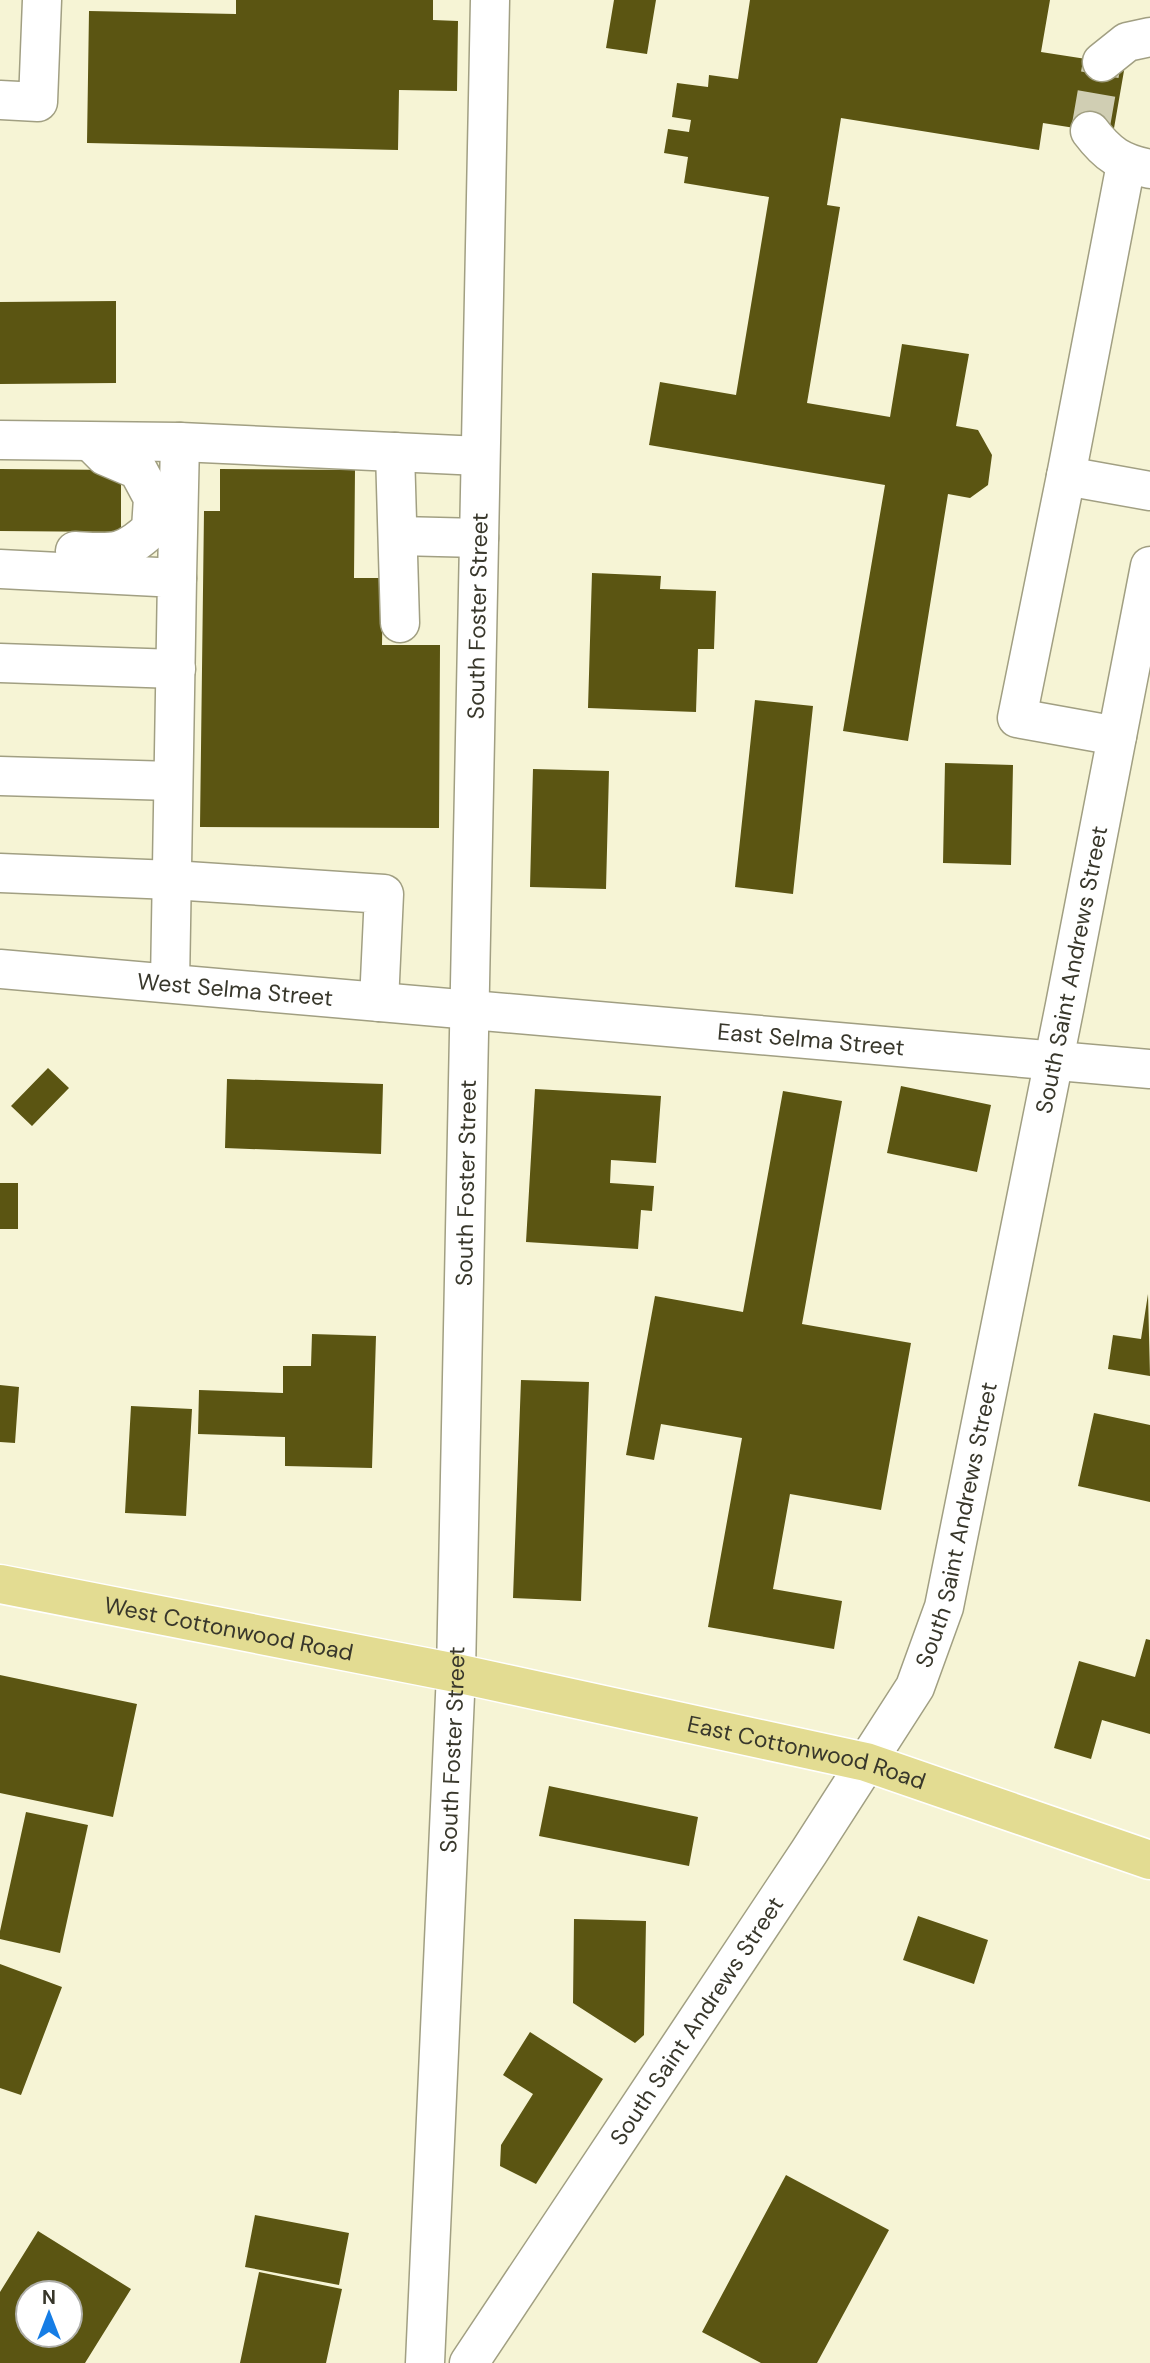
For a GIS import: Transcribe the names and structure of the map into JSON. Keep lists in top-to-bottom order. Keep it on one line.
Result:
{"streets":{"main road":["West Cottonwood Road","East Cottonwood Road"],"street":["South Foster Street","South Saint Andrews Street","West Selma Street","East Selma Street"]},"crossings":[["South Foster Street","West Selma Street"],["South Foster Street","East Selma Street"],["South Foster Street","West Cottonwood Road"],["South Foster Street","East Cottonwood Road"],["South Saint Andrews Street","East Selma Street"],["South Saint Andrews Street","East Cottonwood Road"],["West Selma Street","East Selma Street"],["West Cottonwood Road","East Cottonwood Road"]],"north":"top"}
